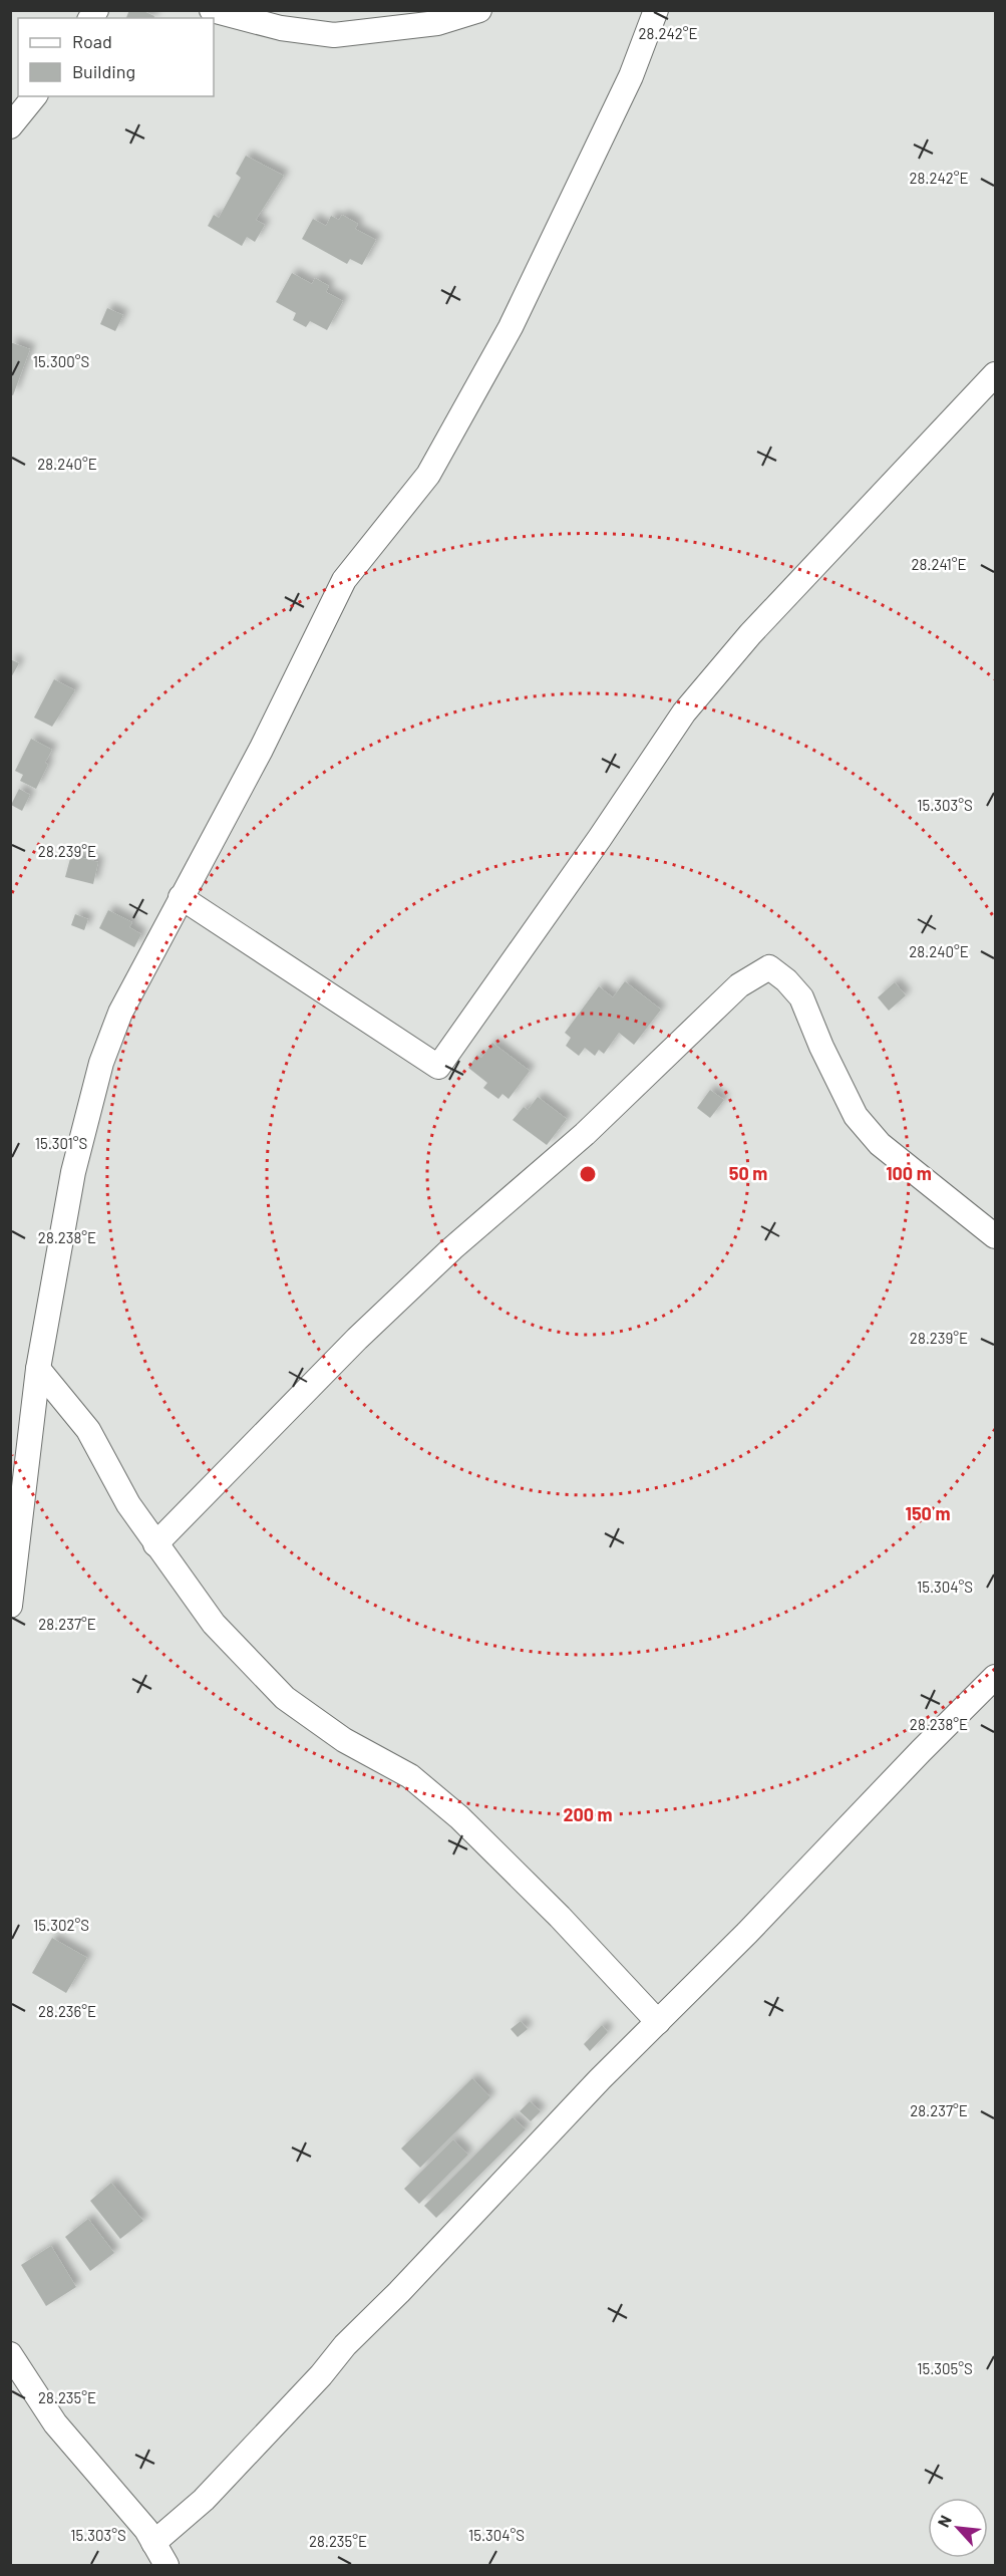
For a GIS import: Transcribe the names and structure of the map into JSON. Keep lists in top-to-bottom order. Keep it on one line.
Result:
{"legend":["Road","Building"],"north":"top left","coordinates":["28.242°E","15.300°S","28.240°E","28.241°E","15.303°S","28.239°E","15.301°S","28.238°E","15.304°S","28.237°E","15.302°S","28.236°E","15.305°S","28.235°E"],"rings":["50 m","100 m","150 m","200 m"]}
